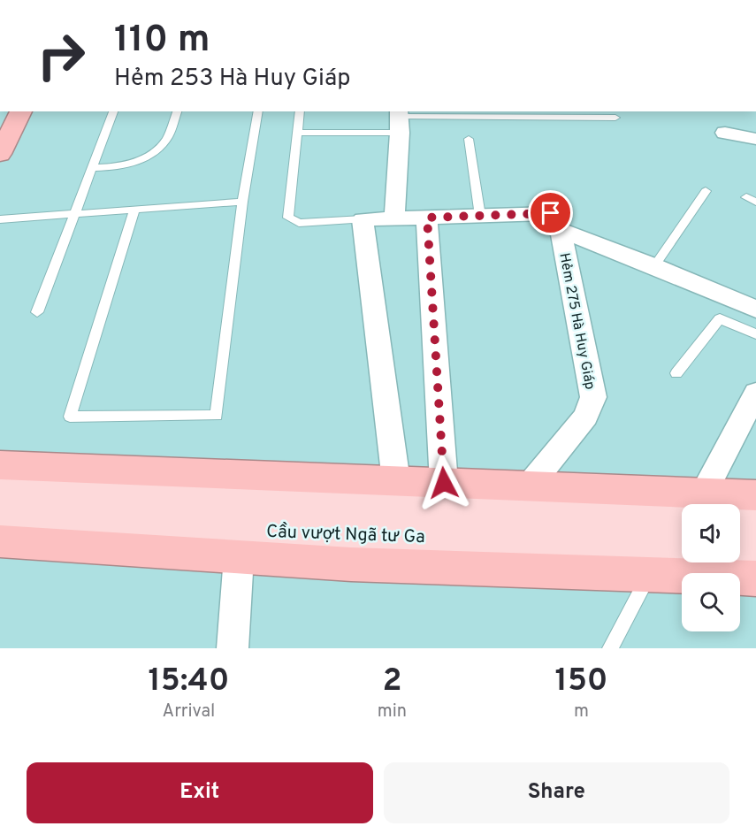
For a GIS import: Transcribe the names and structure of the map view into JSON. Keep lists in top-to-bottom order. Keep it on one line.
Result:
{"streets":{"main road":["Cầu vượt Ngã tư Ga"],"street":["Hẻm 275 Hà Huy Giáp"]},"page":{"turn":["110 m","Hẻm 253 Hà Huy Giáp"],"eta":["15:40","Arrival","2","min","150","m"],"buttons":["Exit","Share"]}}
